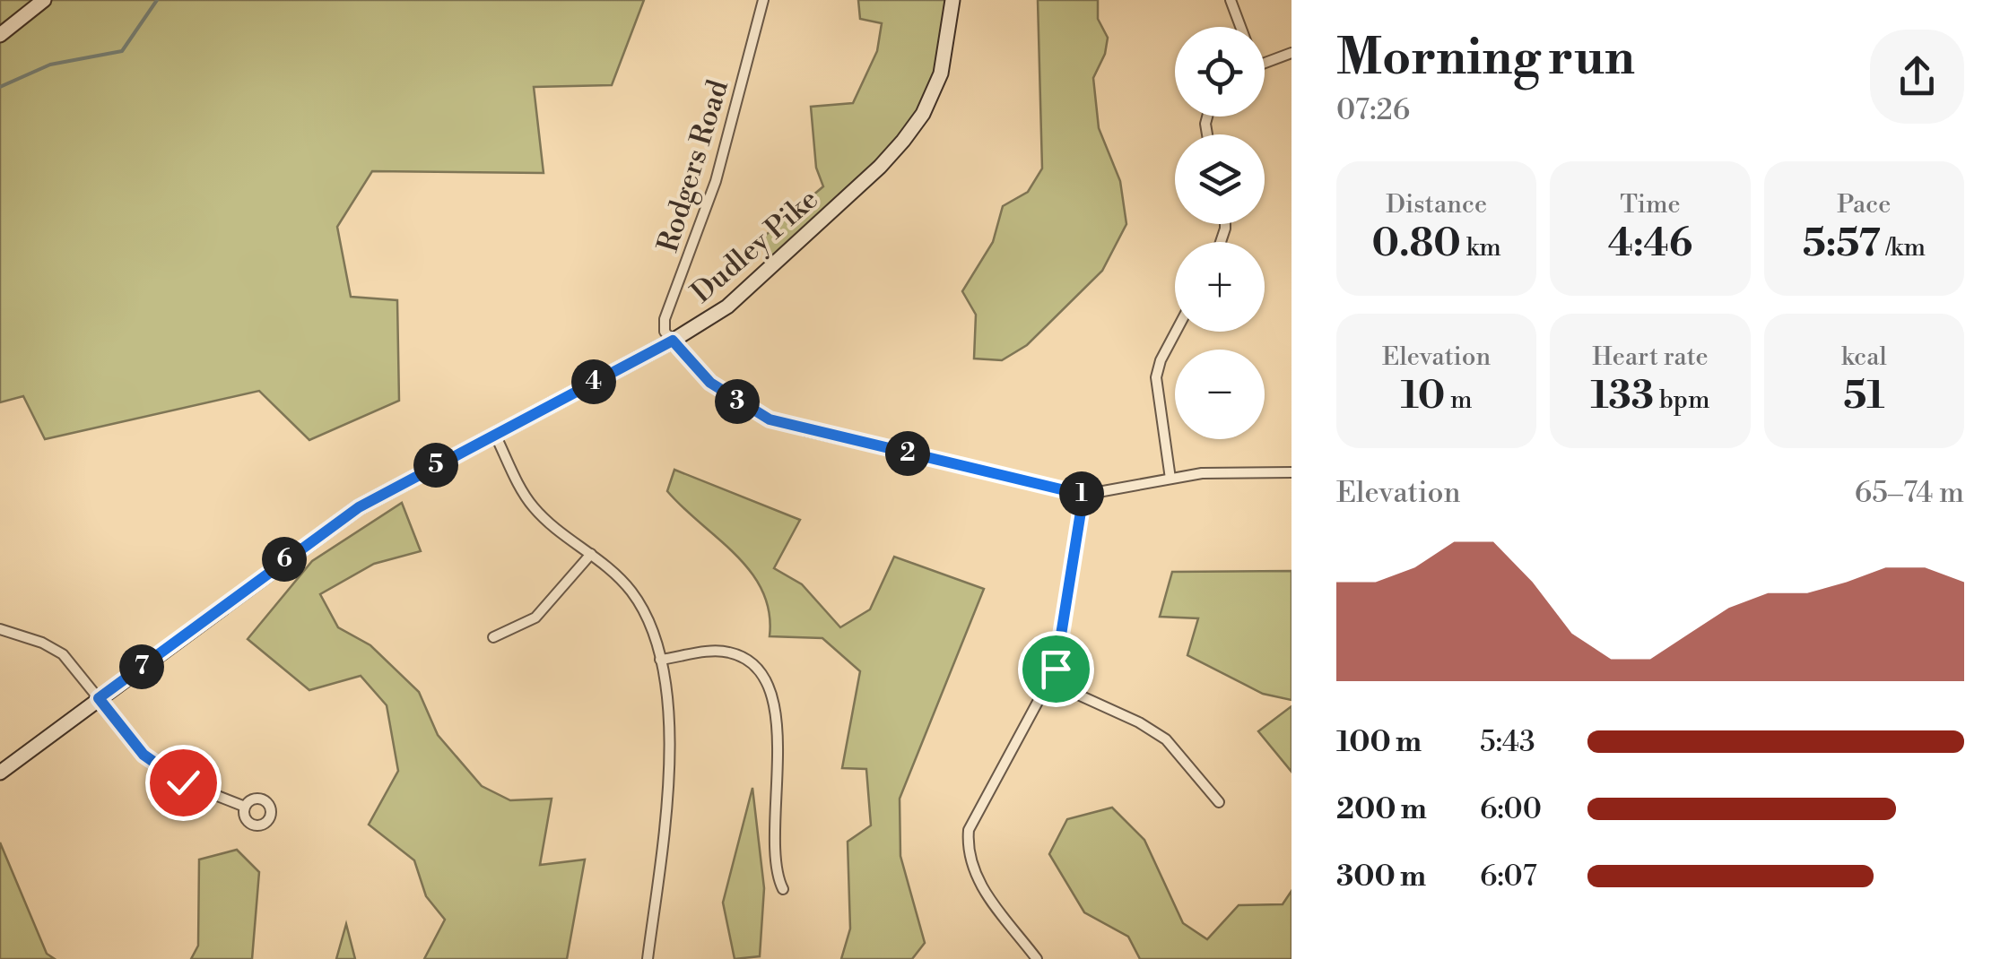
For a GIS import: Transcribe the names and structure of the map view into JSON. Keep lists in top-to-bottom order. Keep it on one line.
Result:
{"streets":{"street":["Rodgers Road","Dudley Pike"]},"crossings":[["Rodgers Road","Dudley Pike"]],"page":{"heading":["Morning run","07:26"],"map_buttons":["+","−"],"stats":[["Distance","0.80 km"],["Time","4:46"],["Pace","5:57 /km"],["Elevation","10 m"],["Heart rate","133 bpm"],["kcal","51"]],"pins":["4","3","2","5","1","6","7"],"chart":["Elevation","65–74 m"],"list":[{"name":"100 m","note":"5:43"},{"name":"200 m","note":"6:00"},{"name":"300 m","note":"6:07"}]}}
